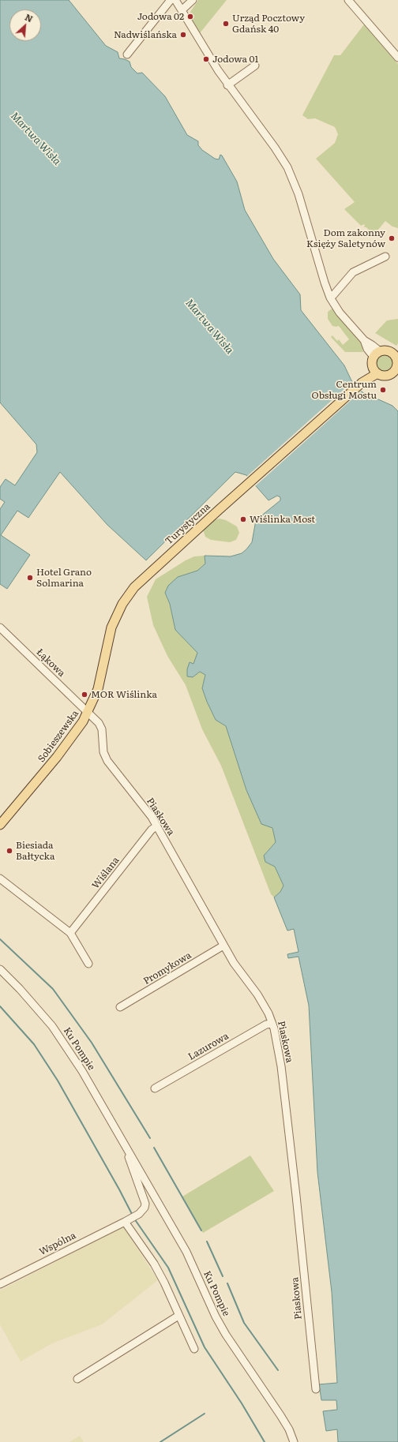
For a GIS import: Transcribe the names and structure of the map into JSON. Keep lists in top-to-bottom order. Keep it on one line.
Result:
{"streets":{"main road":["Turystyczna","Sobieszewska"],"street":["Łąkowa","Piaskowa","Wiślana","Promykowa","Lazurowa","Ku Pompie","Wspólna"]},"crossings":[["Turystyczna","Sobieszewska"],["Łąkowa","Sobieszewska"],["Łąkowa","Piaskowa"],["Sobieszewska","Piaskowa"],["Piaskowa","Wiślana"],["Piaskowa","Promykowa"],["Piaskowa","Lazurowa"],["Ku Pompie","Wspólna"]],"water":["Martwa Wisła"],"places":["Jodowa 02","Urząd Pocztowy Gdańsk 40","Nadwiślańska","Jodowa 01","Dom zakonny Księży Saletynów","Centrum Obsługi Mostu","Wiślinka Most","Hotel Grano Solmarina","MOR Wiślinka","Biesiada Bałtycka"],"north":"top right"}
